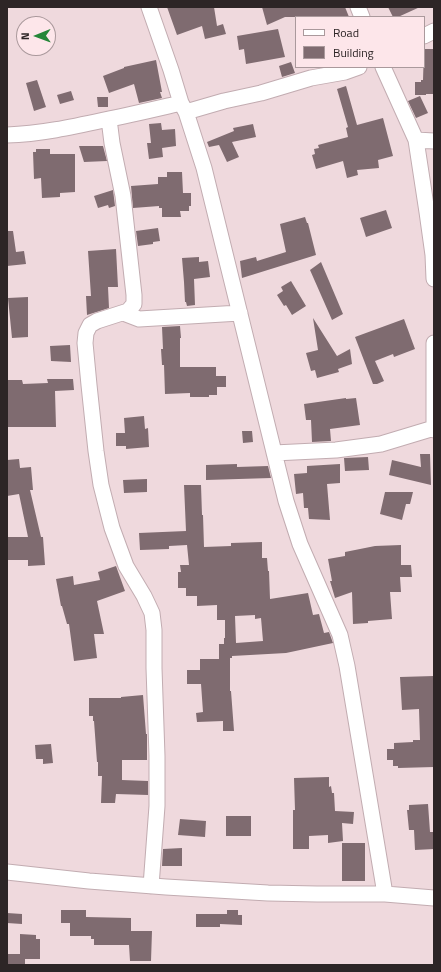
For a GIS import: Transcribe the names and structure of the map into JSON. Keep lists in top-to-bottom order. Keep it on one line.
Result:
{"legend":["Road","Building"],"north":"left"}
